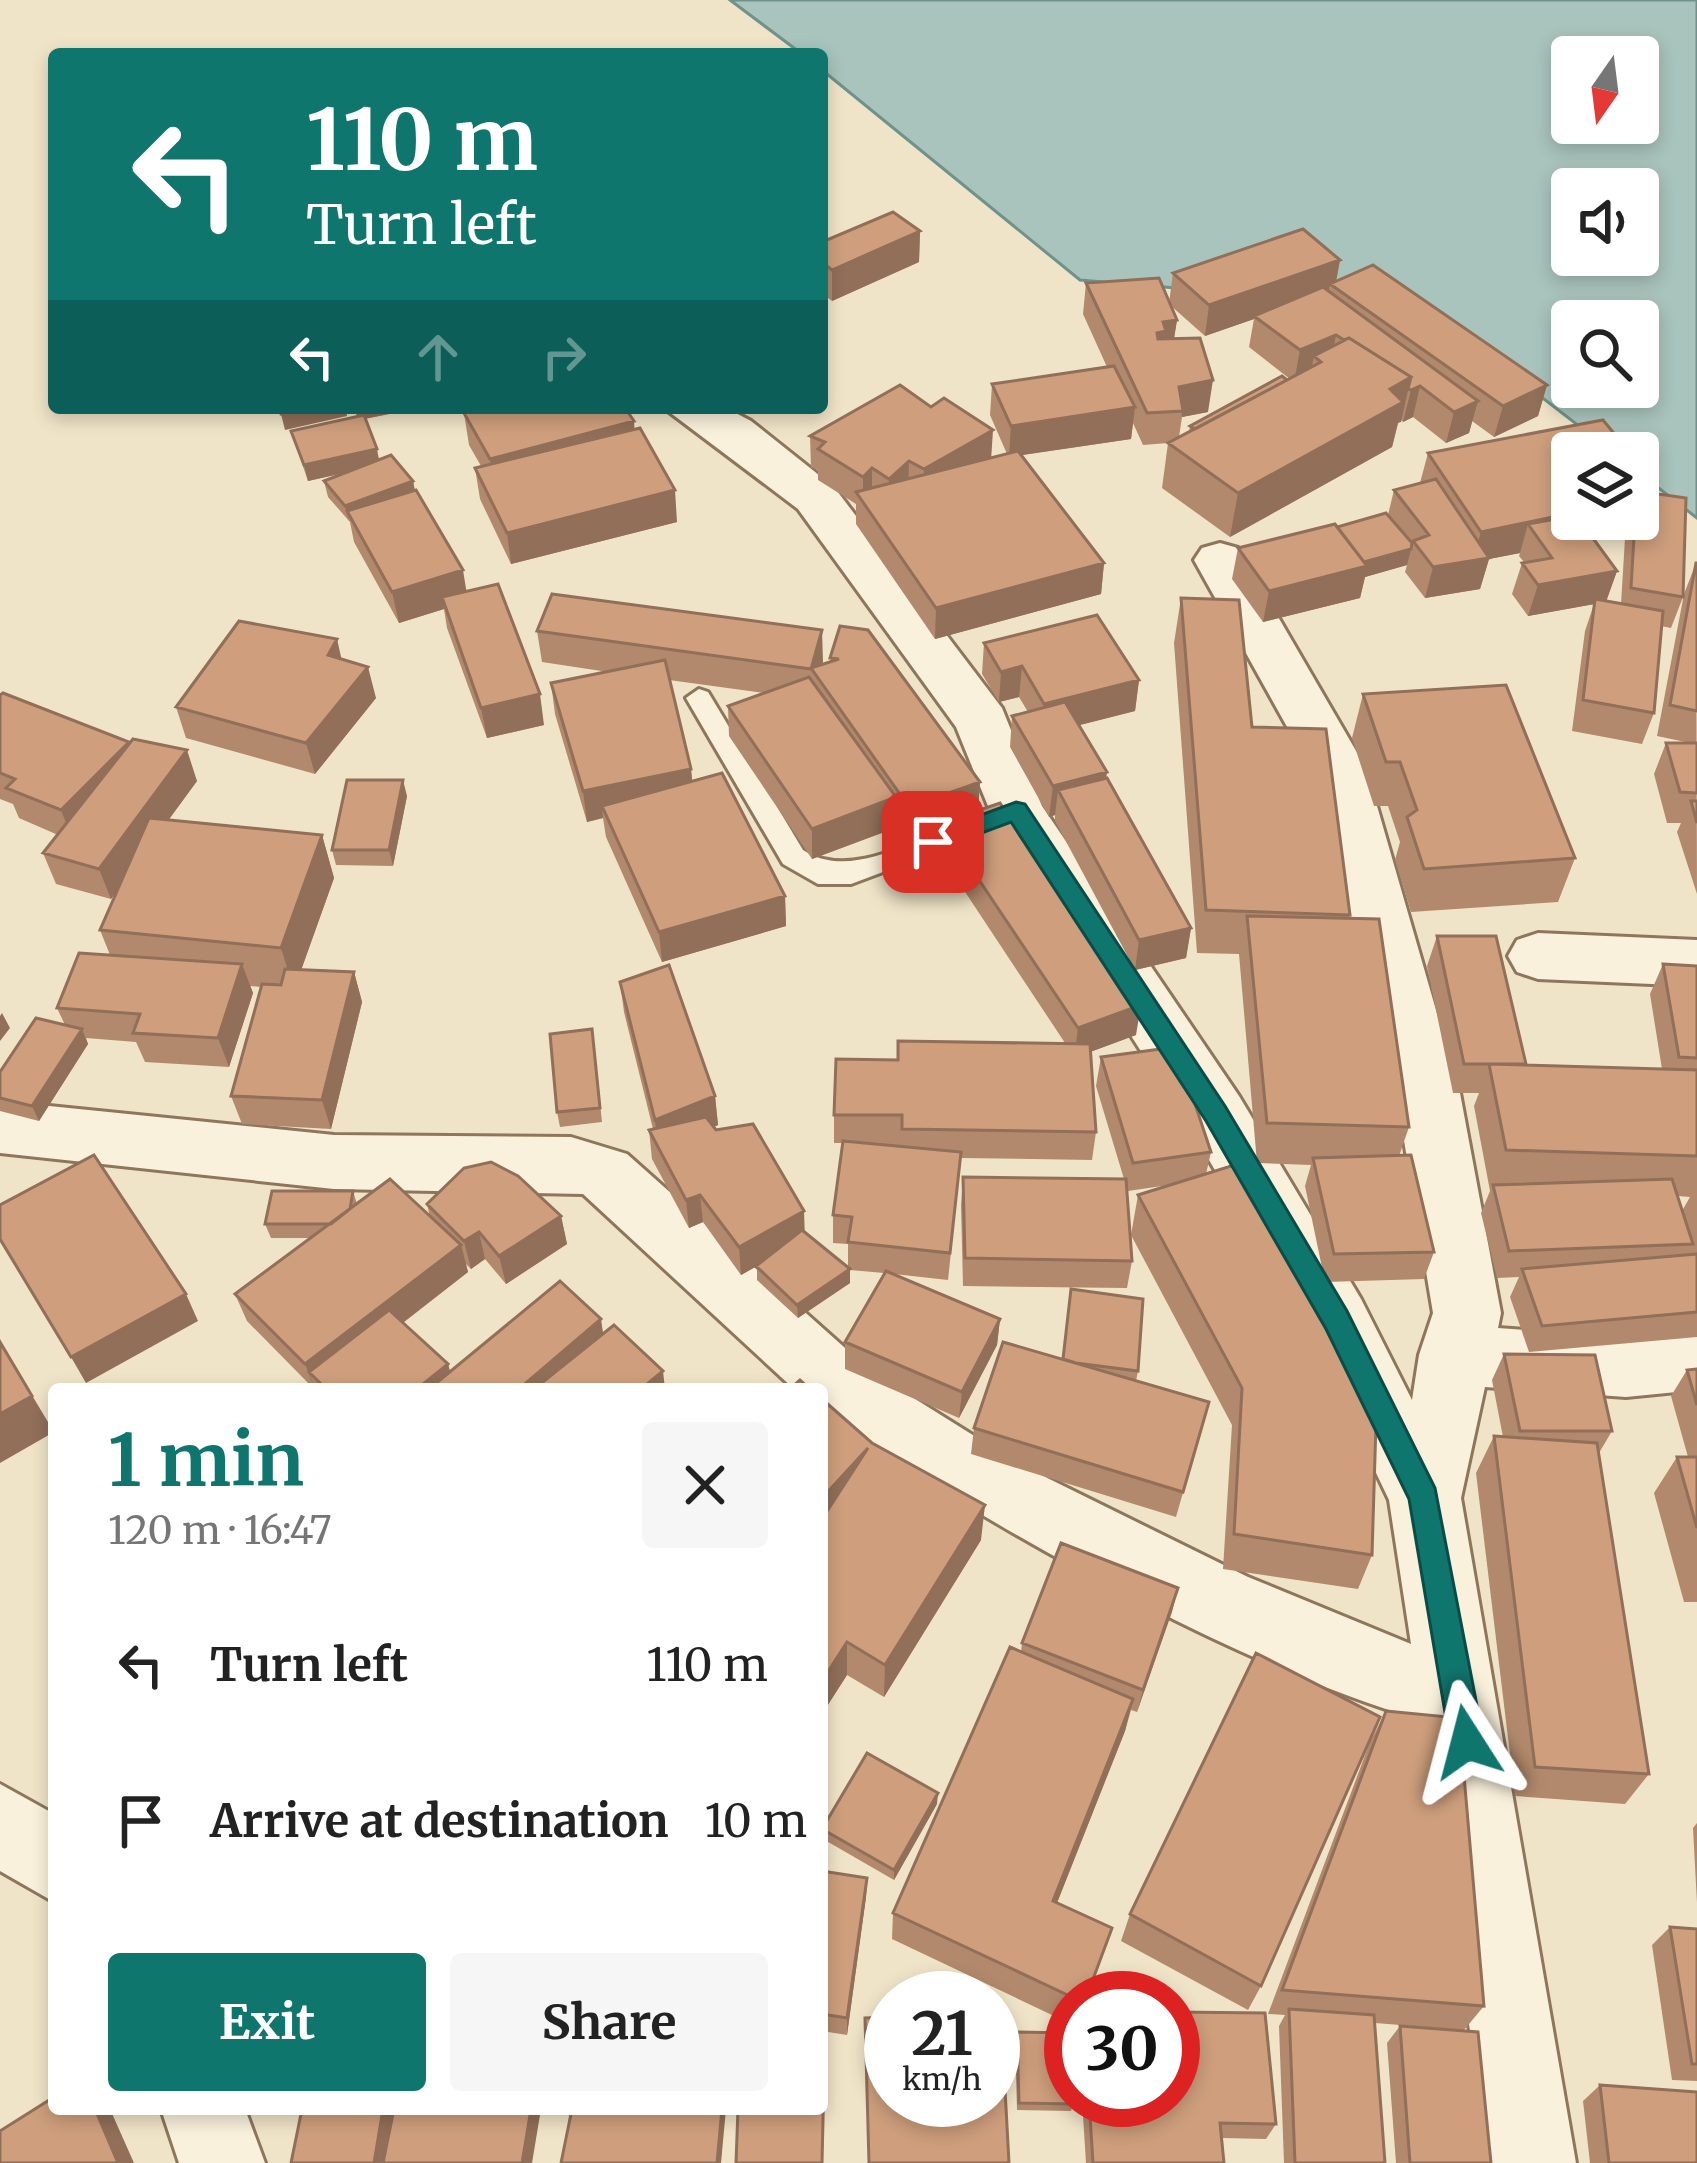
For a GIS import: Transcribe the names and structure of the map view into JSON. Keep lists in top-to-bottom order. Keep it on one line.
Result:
{"north":"bottom","page":{"turn":["110 m","Turn left"],"heading":["1 min","120 m · 16:47"],"list":[{"name":"Turn left","value":"110 m"},{"name":"Arrive at destination","value":"10 m"}],"buttons":["Exit","Share"],"speed":"21 km/h","limit":"30"}}
